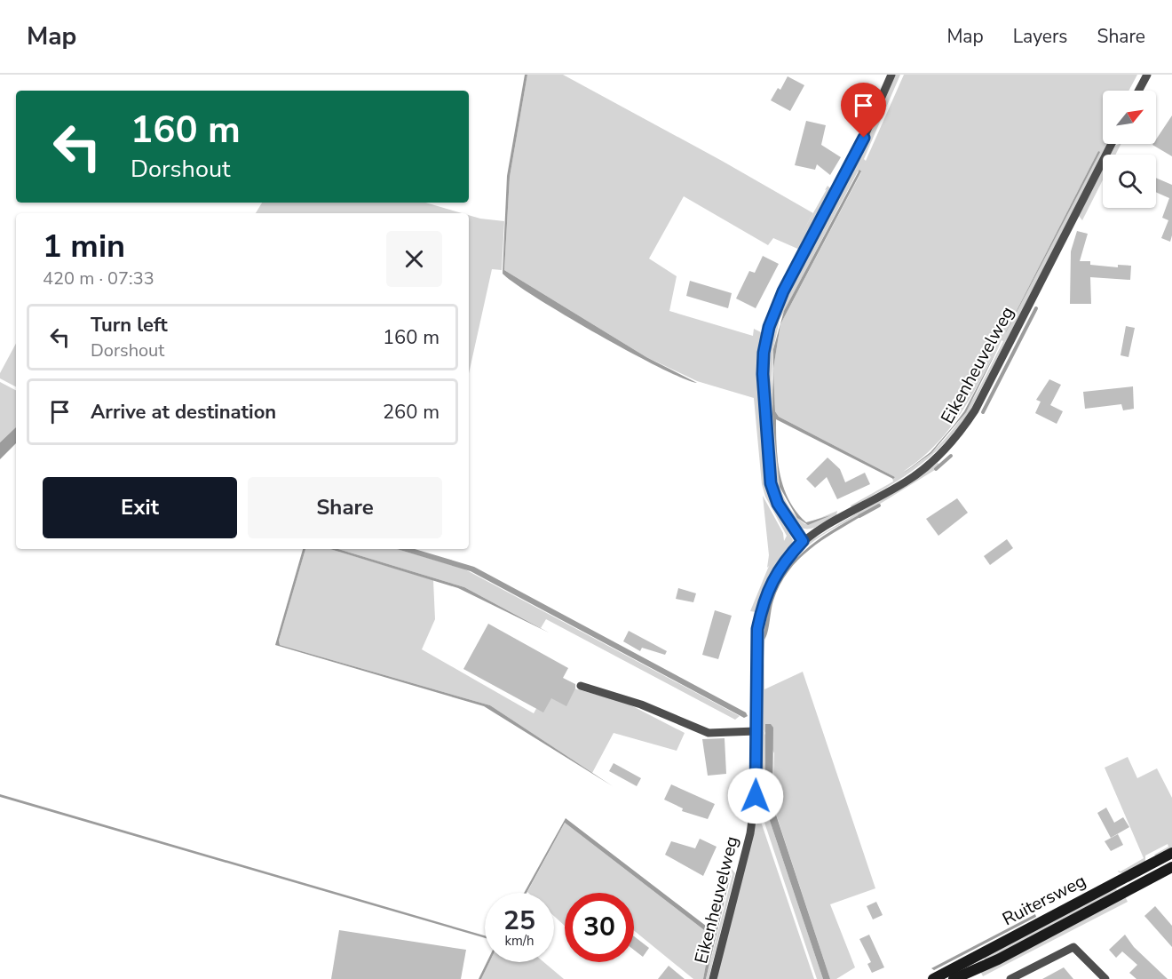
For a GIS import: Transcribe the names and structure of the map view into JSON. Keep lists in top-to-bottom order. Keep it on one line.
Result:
{"streets":{"street":["Eikenheuvelweg","Ruitersweg"]},"north":"top right","page":{"header":"Map","nav":["Map","Layers","Share"],"turn":["160 m","Dorshout"],"heading":["1 min","420 m · 07:33"],"list":[{"name":"Turn left","note":"Dorshout","value":"160 m"},{"name":"Arrive at destination","value":"260 m"}],"buttons":["Exit","Share"],"speed":"25 km/h","limit":"30"}}
